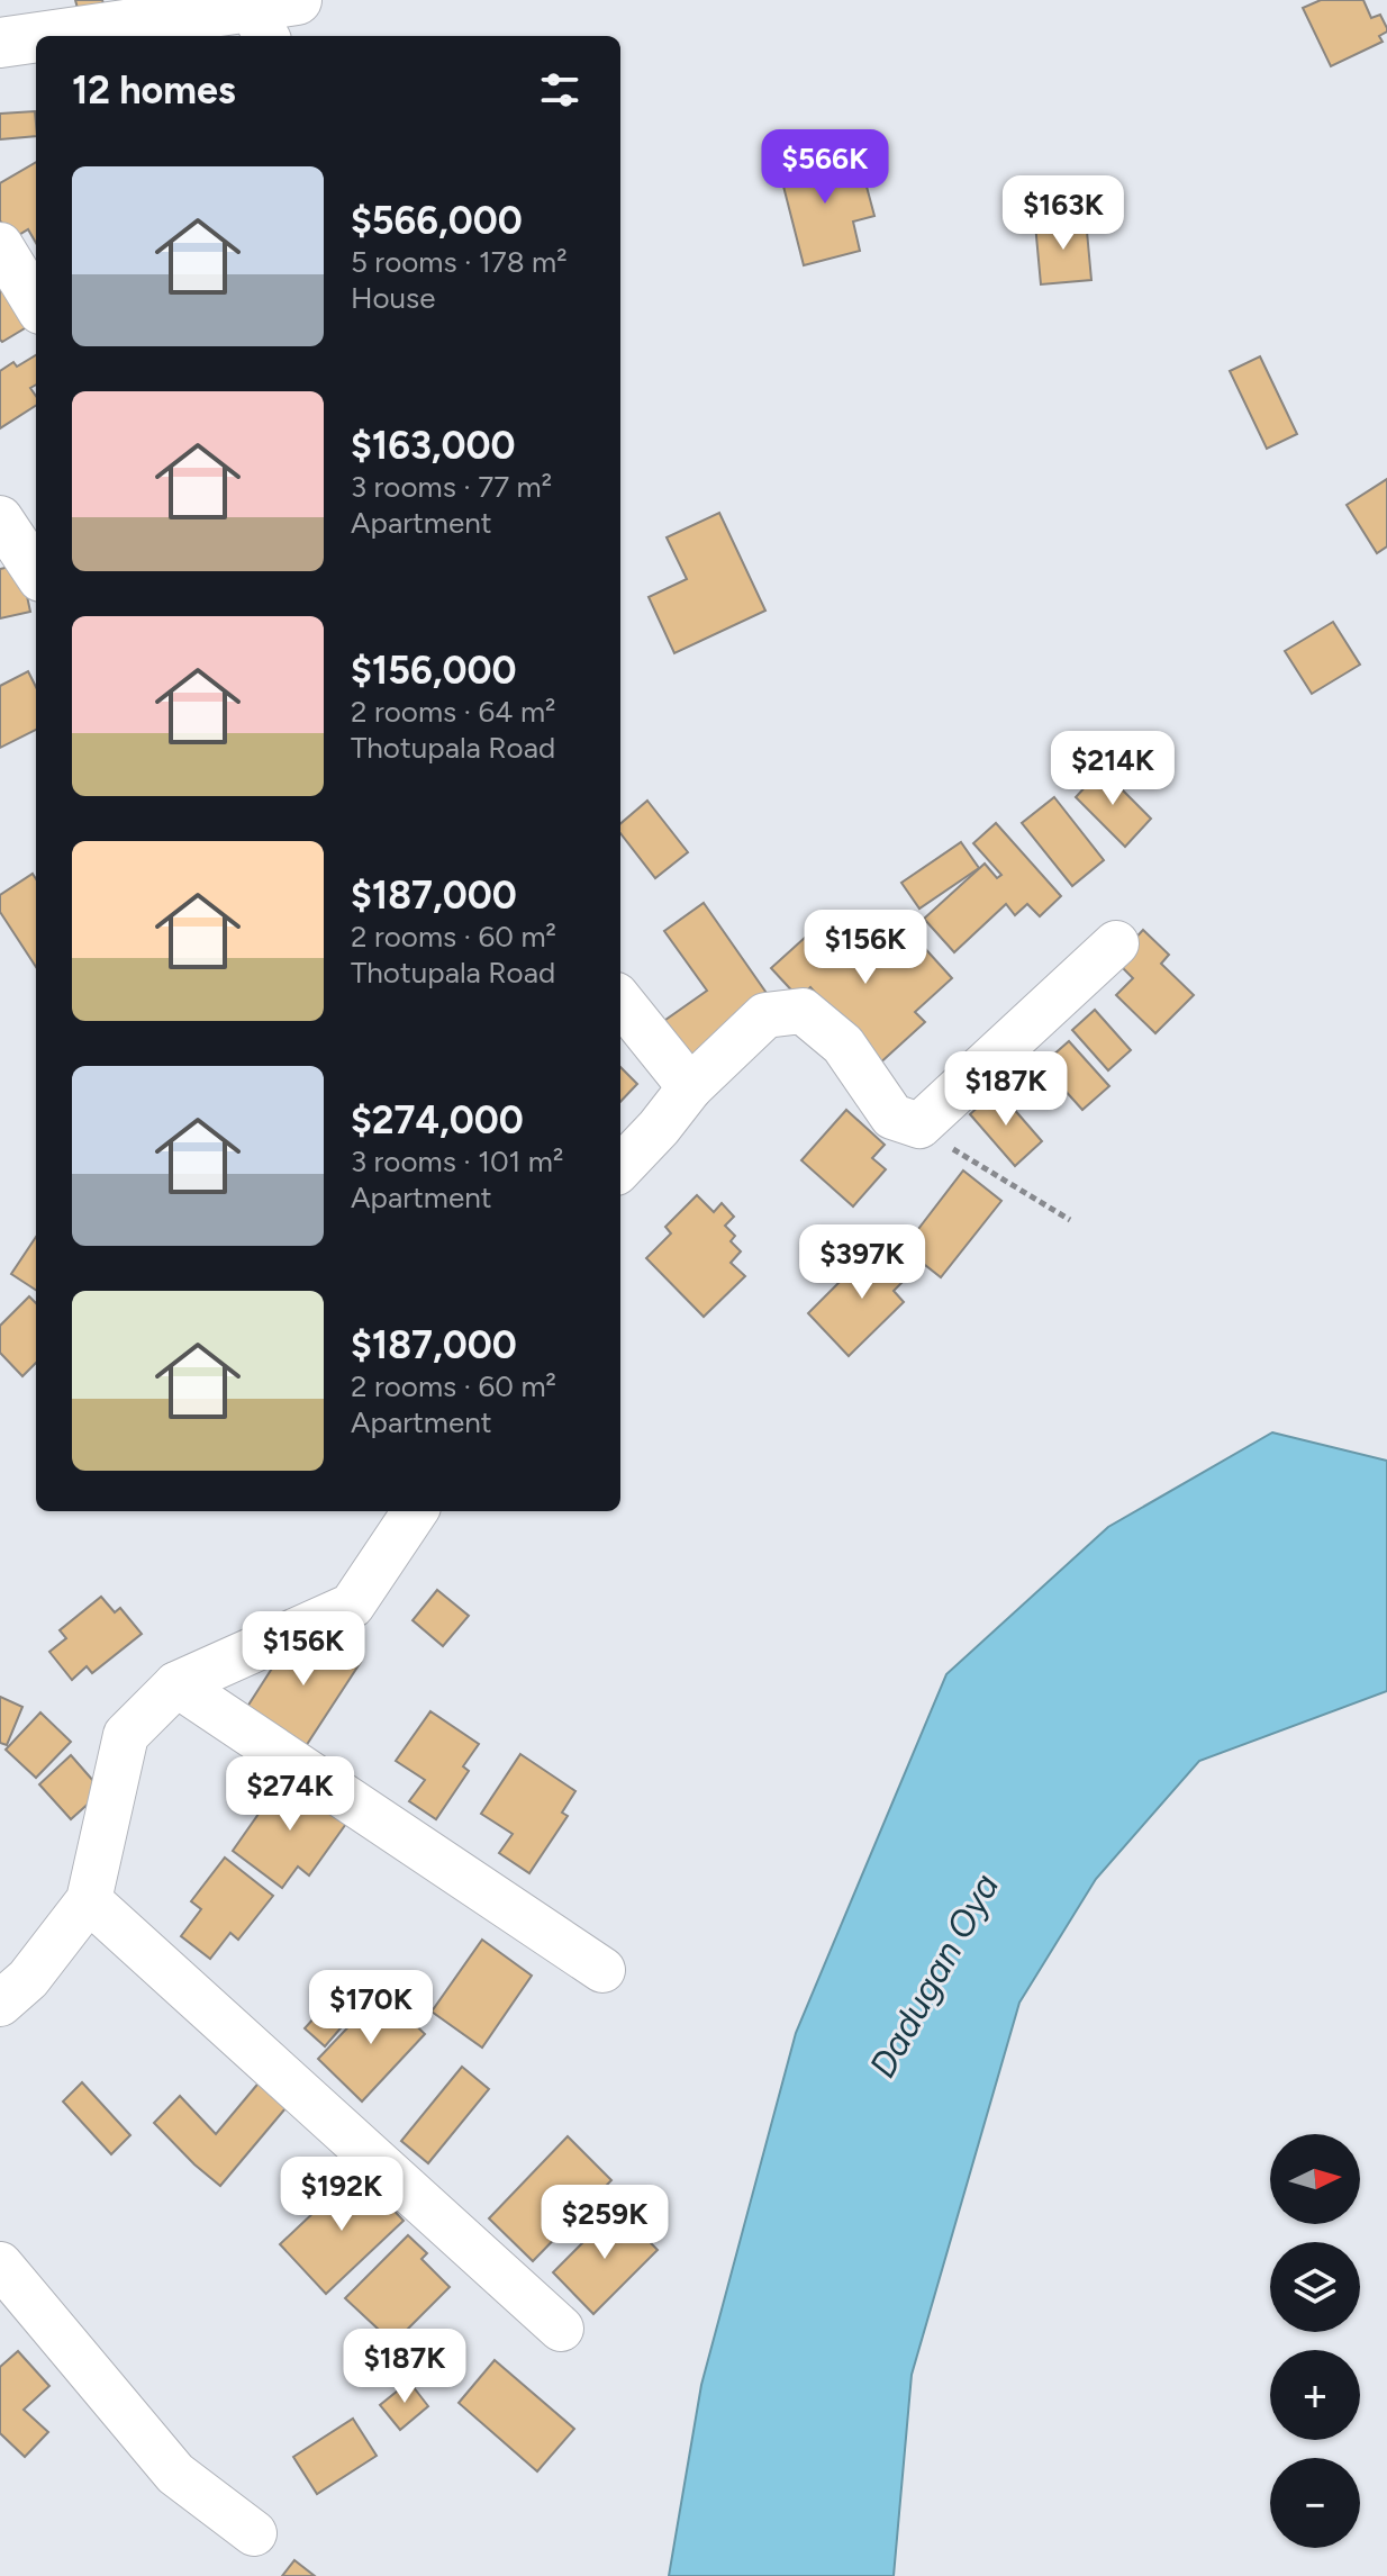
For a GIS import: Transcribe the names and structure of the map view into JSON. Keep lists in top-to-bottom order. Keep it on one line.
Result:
{"water":["Dadugan Oya"],"north":"right","page":{"heading":"12 homes","price":["$566K","$163K","$214K","$156K","$187K","$397K","$156K","$274K","$170K","$192K","$259K","$187K"],"list":[{"name":"$566,000","note":"5 rooms · 178 m² · House"},{"name":"$163,000","note":"3 rooms · 77 m² · Apartment"},{"name":"$156,000","note":"2 rooms · 64 m² · Thotupala Road"},{"name":"$187,000","note":"2 rooms · 60 m² · Thotupala Road"},{"name":"$274,000","note":"3 rooms · 101 m² · Apartment"},{"name":"$187,000","note":"2 rooms · 60 m² · Apartment"}],"map_buttons":["+","−"]}}
